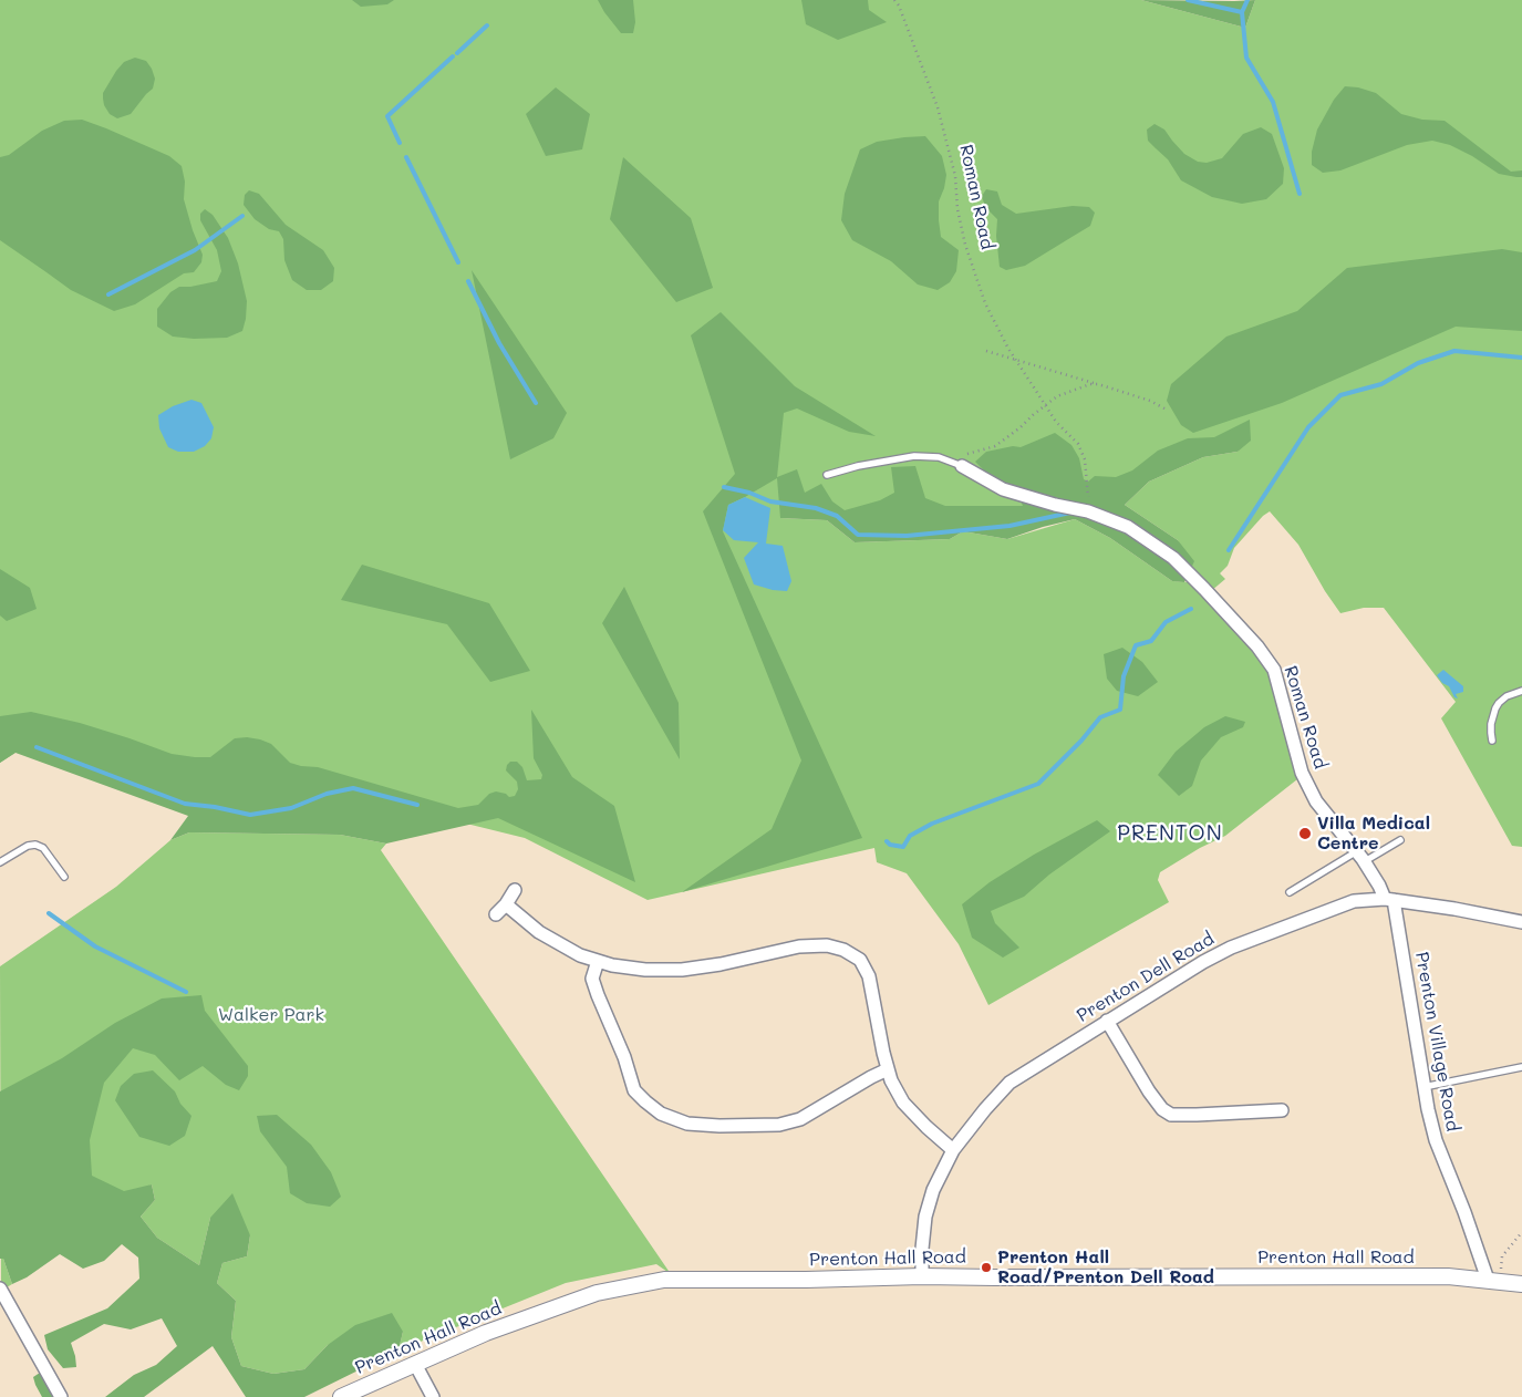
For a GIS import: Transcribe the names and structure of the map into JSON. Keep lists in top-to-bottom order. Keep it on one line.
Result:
{"streets":{"street":["Roman Road","Prenton Dell Road","Prenton Village Road","Prenton Hall Road"]},"crossings":[["Roman Road","Prenton Dell Road"],["Roman Road","Prenton Village Road"],["Prenton Dell Road","Prenton Village Road"],["Prenton Dell Road","Prenton Hall Road"],["Prenton Village Road","Prenton Hall Road"]],"districts":["PRENTON"],"parks":["Walker Park"],"places":["Villa Medical Centre","Prenton Hall Road/Prenton Dell Road"]}
